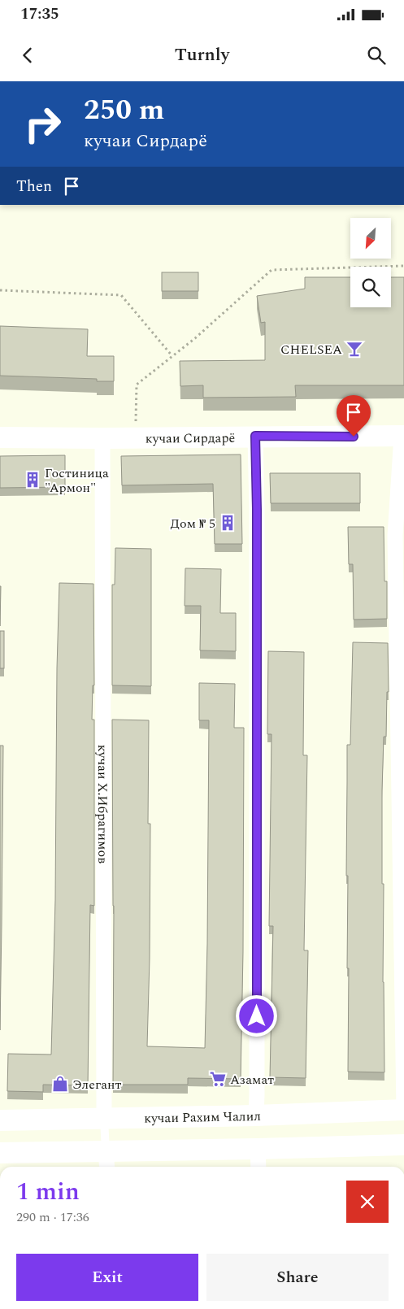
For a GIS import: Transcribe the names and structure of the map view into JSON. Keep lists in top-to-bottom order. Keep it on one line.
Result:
{"streets":{"main road":["кучаи Сирдарё","кучаи Рахим Чалил"],"street":["кучаи Х.Ибрагимов"]},"crossings":[["кучаи Сирдарё","кучаи Х.Ибрагимов"],["кучаи Х.Ибрагимов","кучаи Рахим Чалил"]],"places":{"bar":["CHELSEA"],"building":["Гостиница \"Армон\"","Дом № 5"],"supermarket":["Азамат"],"shop":["Элегант"]},"north":"bottom left","page":{"status":"17:35","header":"Turnly","turn":["250 m","кучаи Сирдарё"],"then":"Then","heading":["1 min","290 m · 17:36"],"buttons":["Exit","Share"]}}
